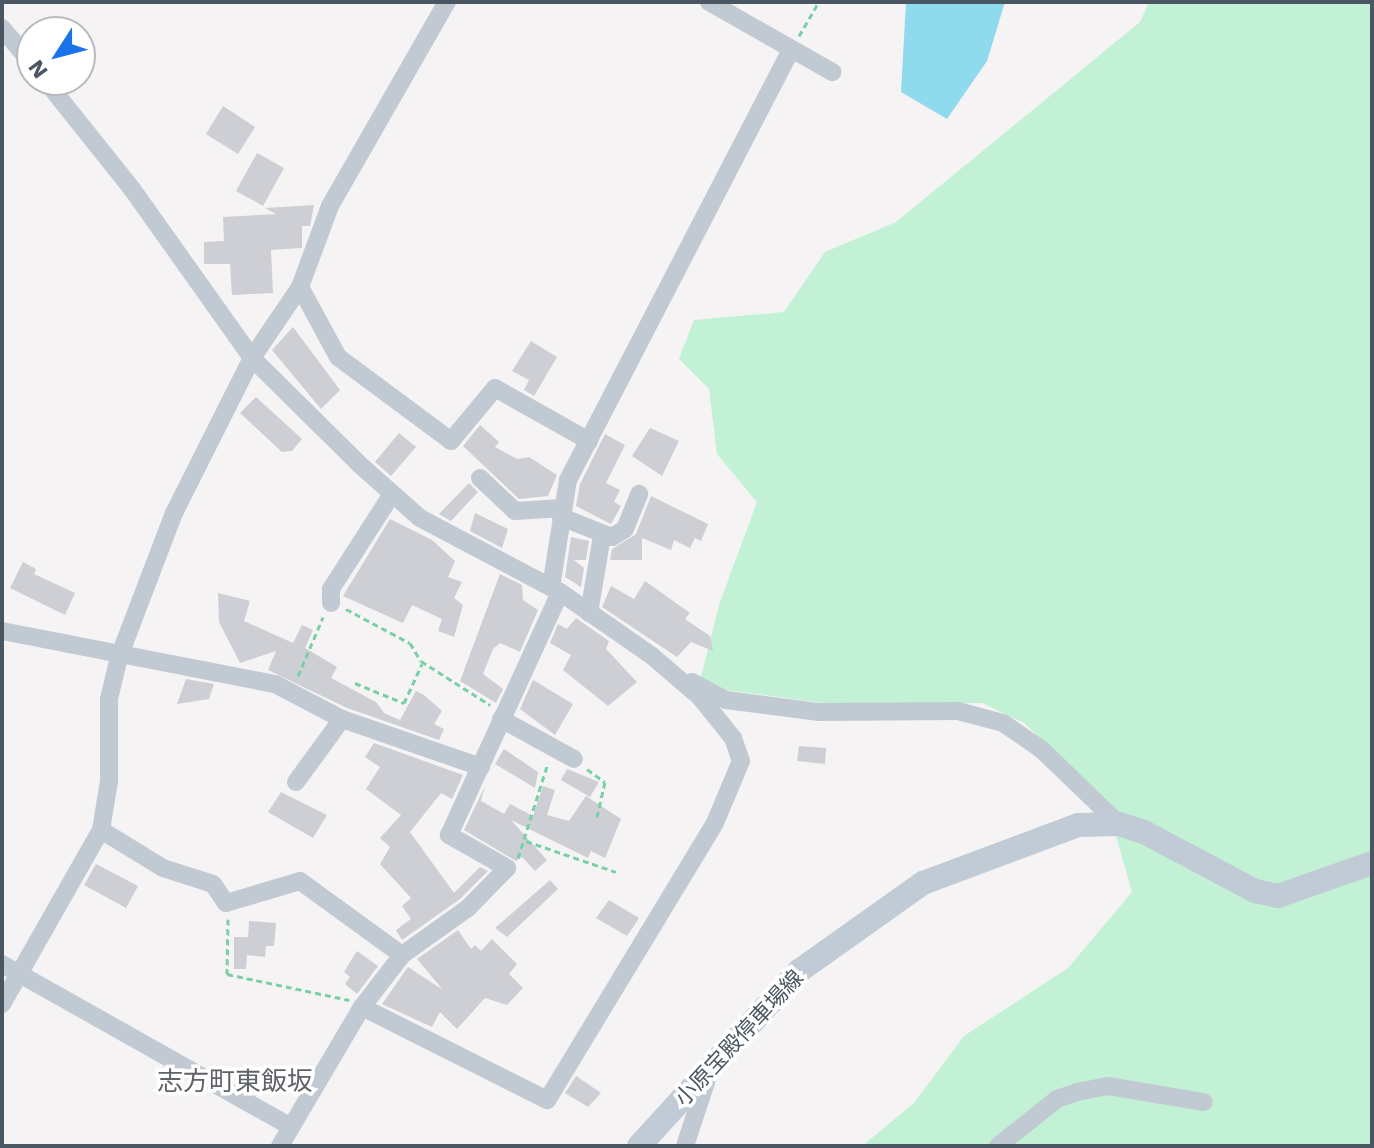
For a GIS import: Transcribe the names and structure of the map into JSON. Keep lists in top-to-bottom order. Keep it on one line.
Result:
{"streets":{"main road":["小原宝殿停車場線"]},"districts":["志方町東飯坂"],"north":"bottom left"}
